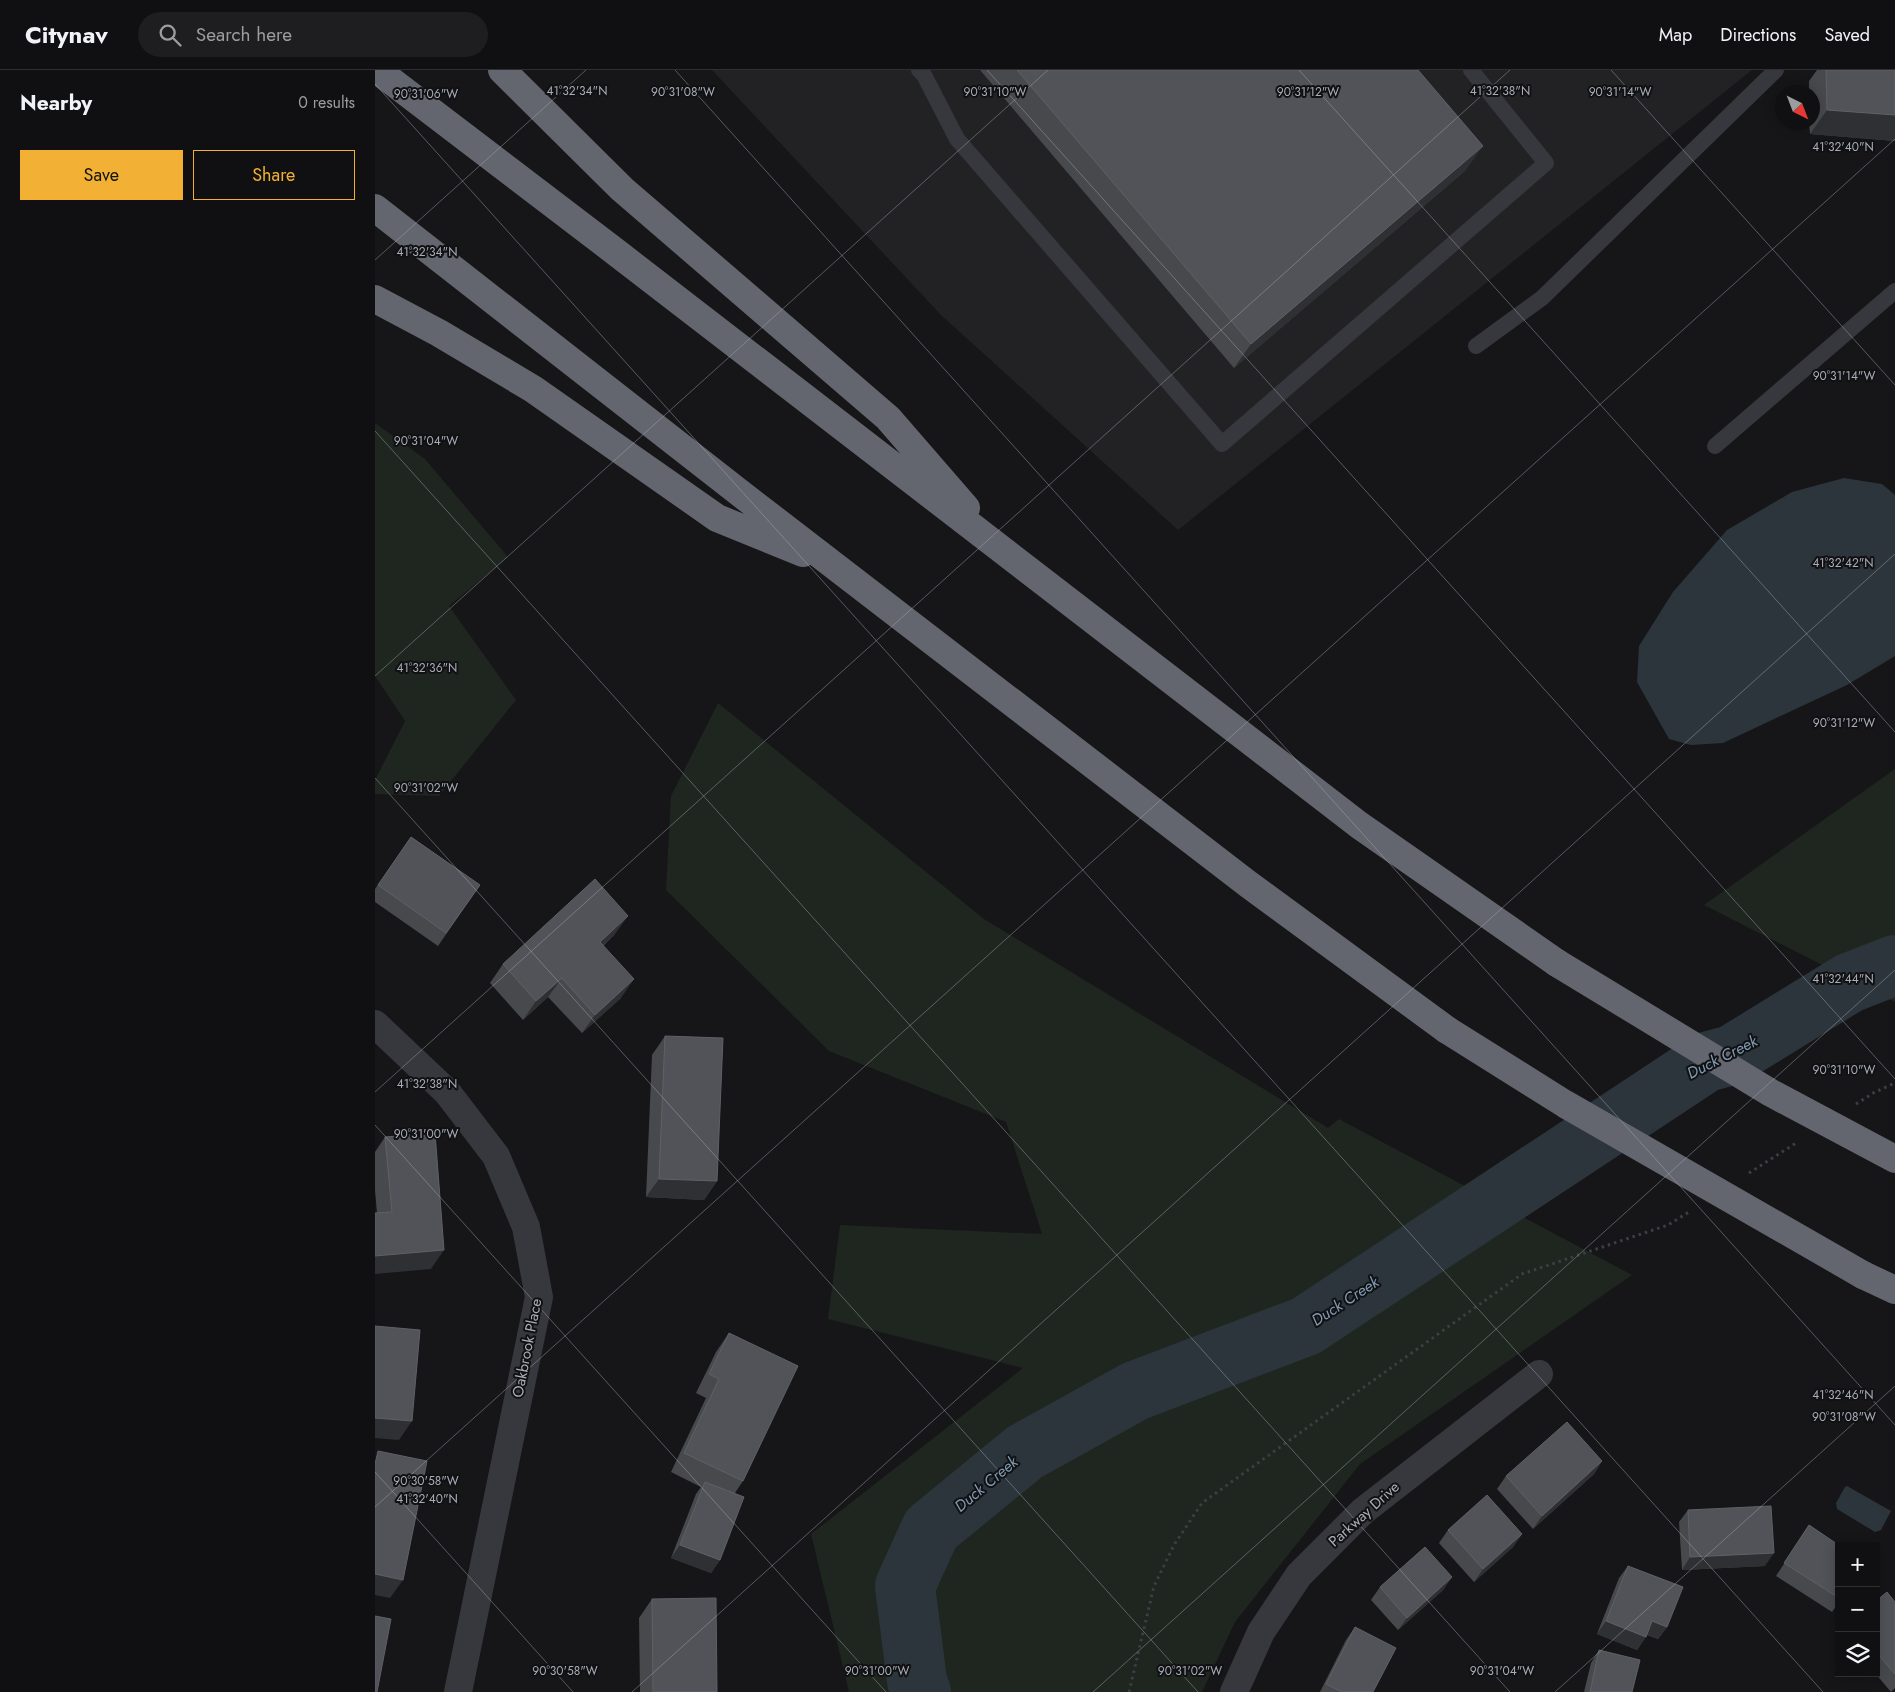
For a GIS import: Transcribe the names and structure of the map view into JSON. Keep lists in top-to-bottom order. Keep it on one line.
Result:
{"streets":{"street":["Oakbrook Place","Parkway Drive"]},"water":["Duck Creek"],"north":"bottom right","page":{"header":"Citynav","search":"Search here","nav":["Map","Directions","Saved"],"heading":["Nearby","0 results"],"buttons":["Save","Share"],"map_buttons":["+","−"]},"coordinates":["41°32'34\"N","41°32'38\"N","90°31'08\"W","90°31'10\"W","90°31'12\"W","90°31'14\"W","90°31'06\"W","41°32'40\"N","90°31'04\"W","41°32'42\"N","41°32'36\"N","90°31'02\"W","41°32'44\"N","90°31'00\"W","41°32'46\"N","90°30'58\"W"]}
